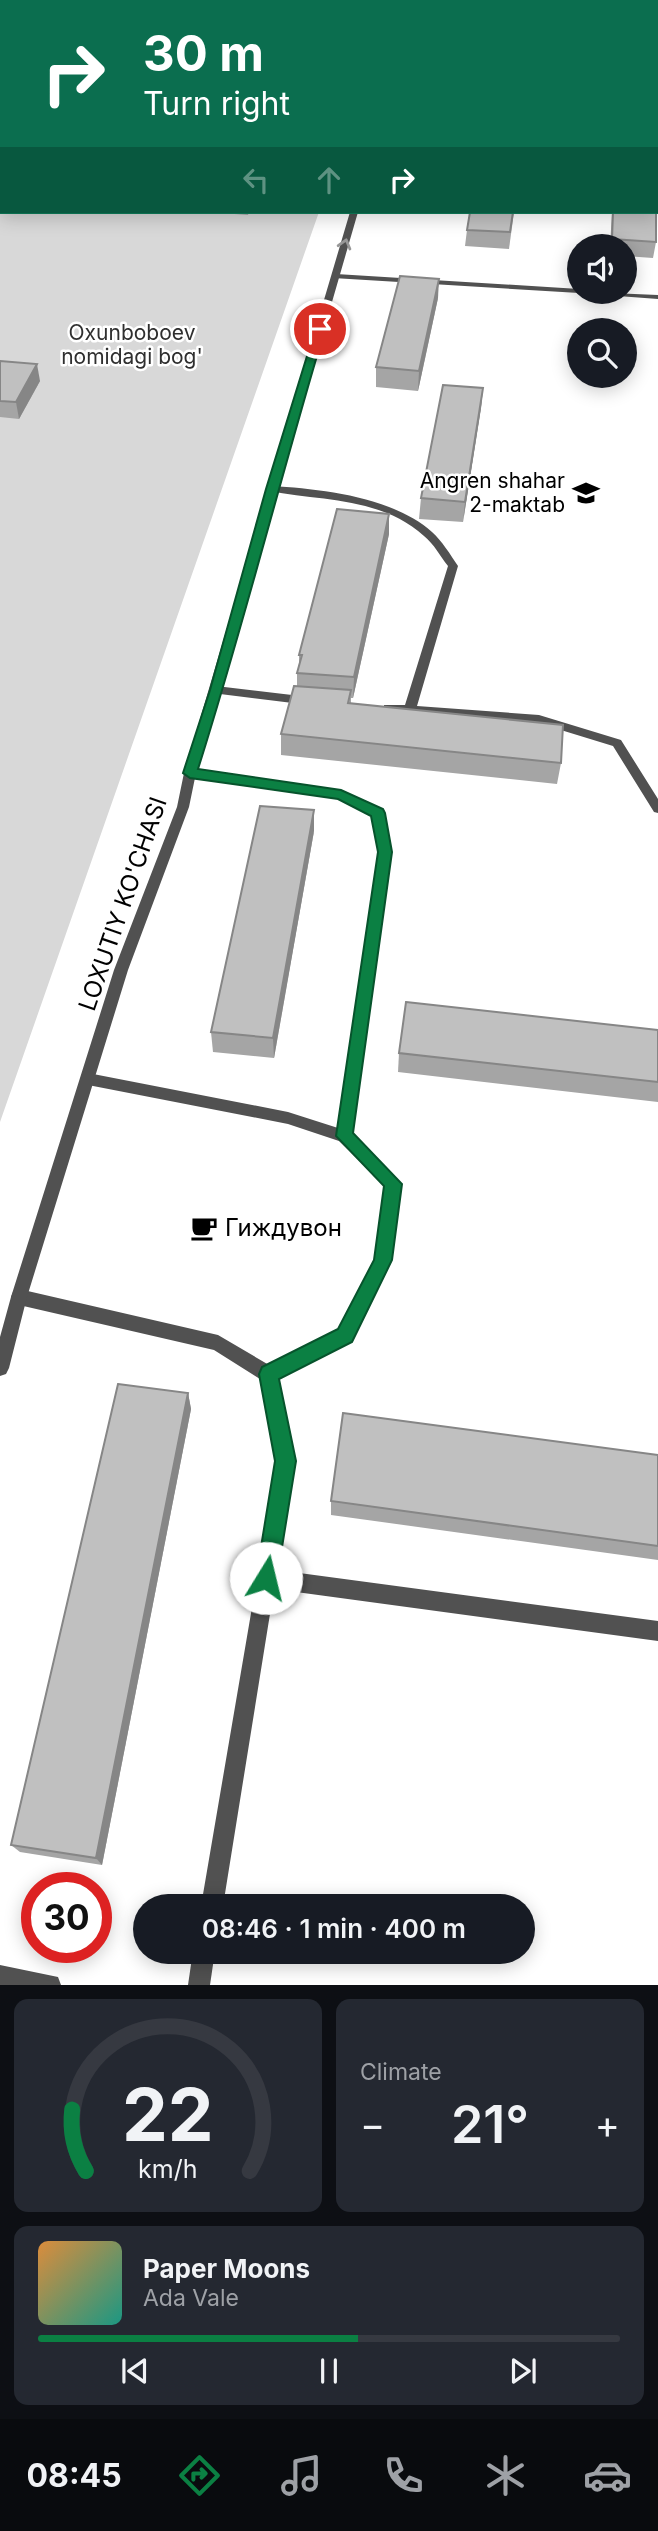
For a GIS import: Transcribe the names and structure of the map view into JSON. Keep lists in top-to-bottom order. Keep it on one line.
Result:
{"streets":{"street":["LOXUTIY KO'CHASI"]},"parks":["Oxunboboev nomidagi bog'"],"places":{"school or university":["Angren shahar 2-maktab"],"cafe":["Гиждувон"]},"page":{"turn":["30 m","Turn right"],"limit":"30","trip":"08:46 · 1 min · 400 m","tile":"Climate","heat":["−","21°","+"],"song":["Paper Moons","Ada Vale"],"tabs":"08:45","gauge":["22","km/h"]}}
